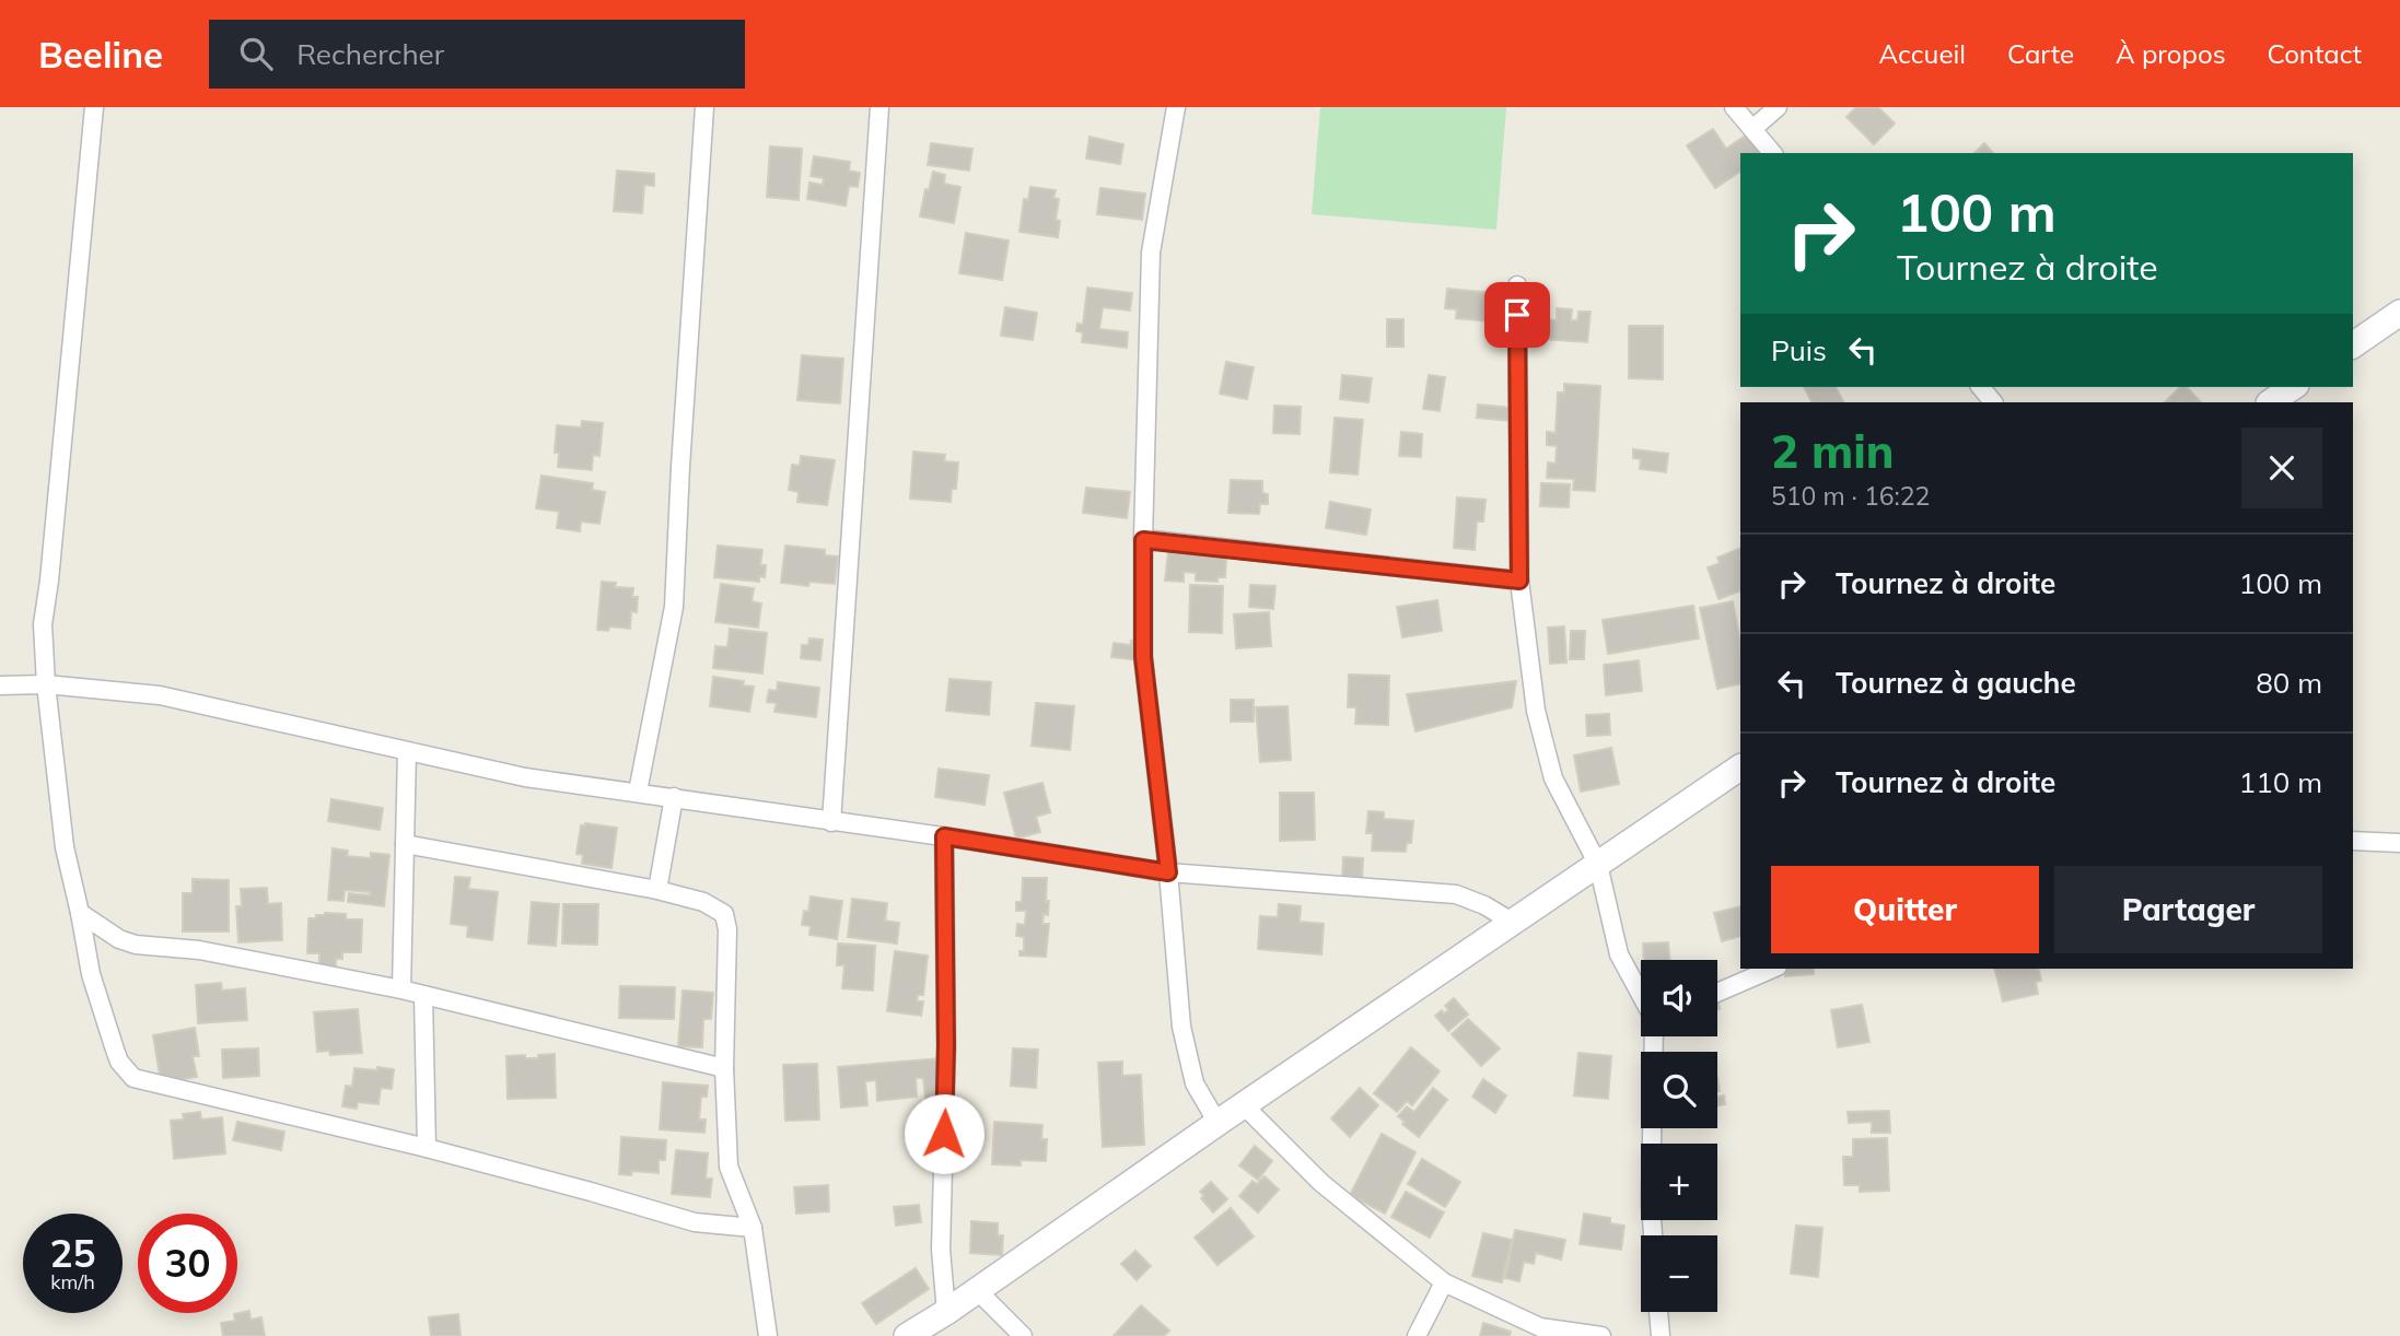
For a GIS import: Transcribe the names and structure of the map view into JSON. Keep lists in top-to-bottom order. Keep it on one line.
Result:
{"page":{"header":"Beeline","search":"Rechercher","nav":["Accueil","Carte","À propos","Contact"],"turn":["100 m","Tournez à droite"],"then":"Puis","heading":["2 min","510 m · 16:22"],"list":[{"name":"Tournez à droite","value":"100 m"},{"name":"Tournez à gauche","value":"80 m"},{"name":"Tournez à droite","value":"110 m"}],"buttons":["Quitter","Partager"],"map_buttons":["+","−"],"speed":"25 km/h","limit":"30"}}
